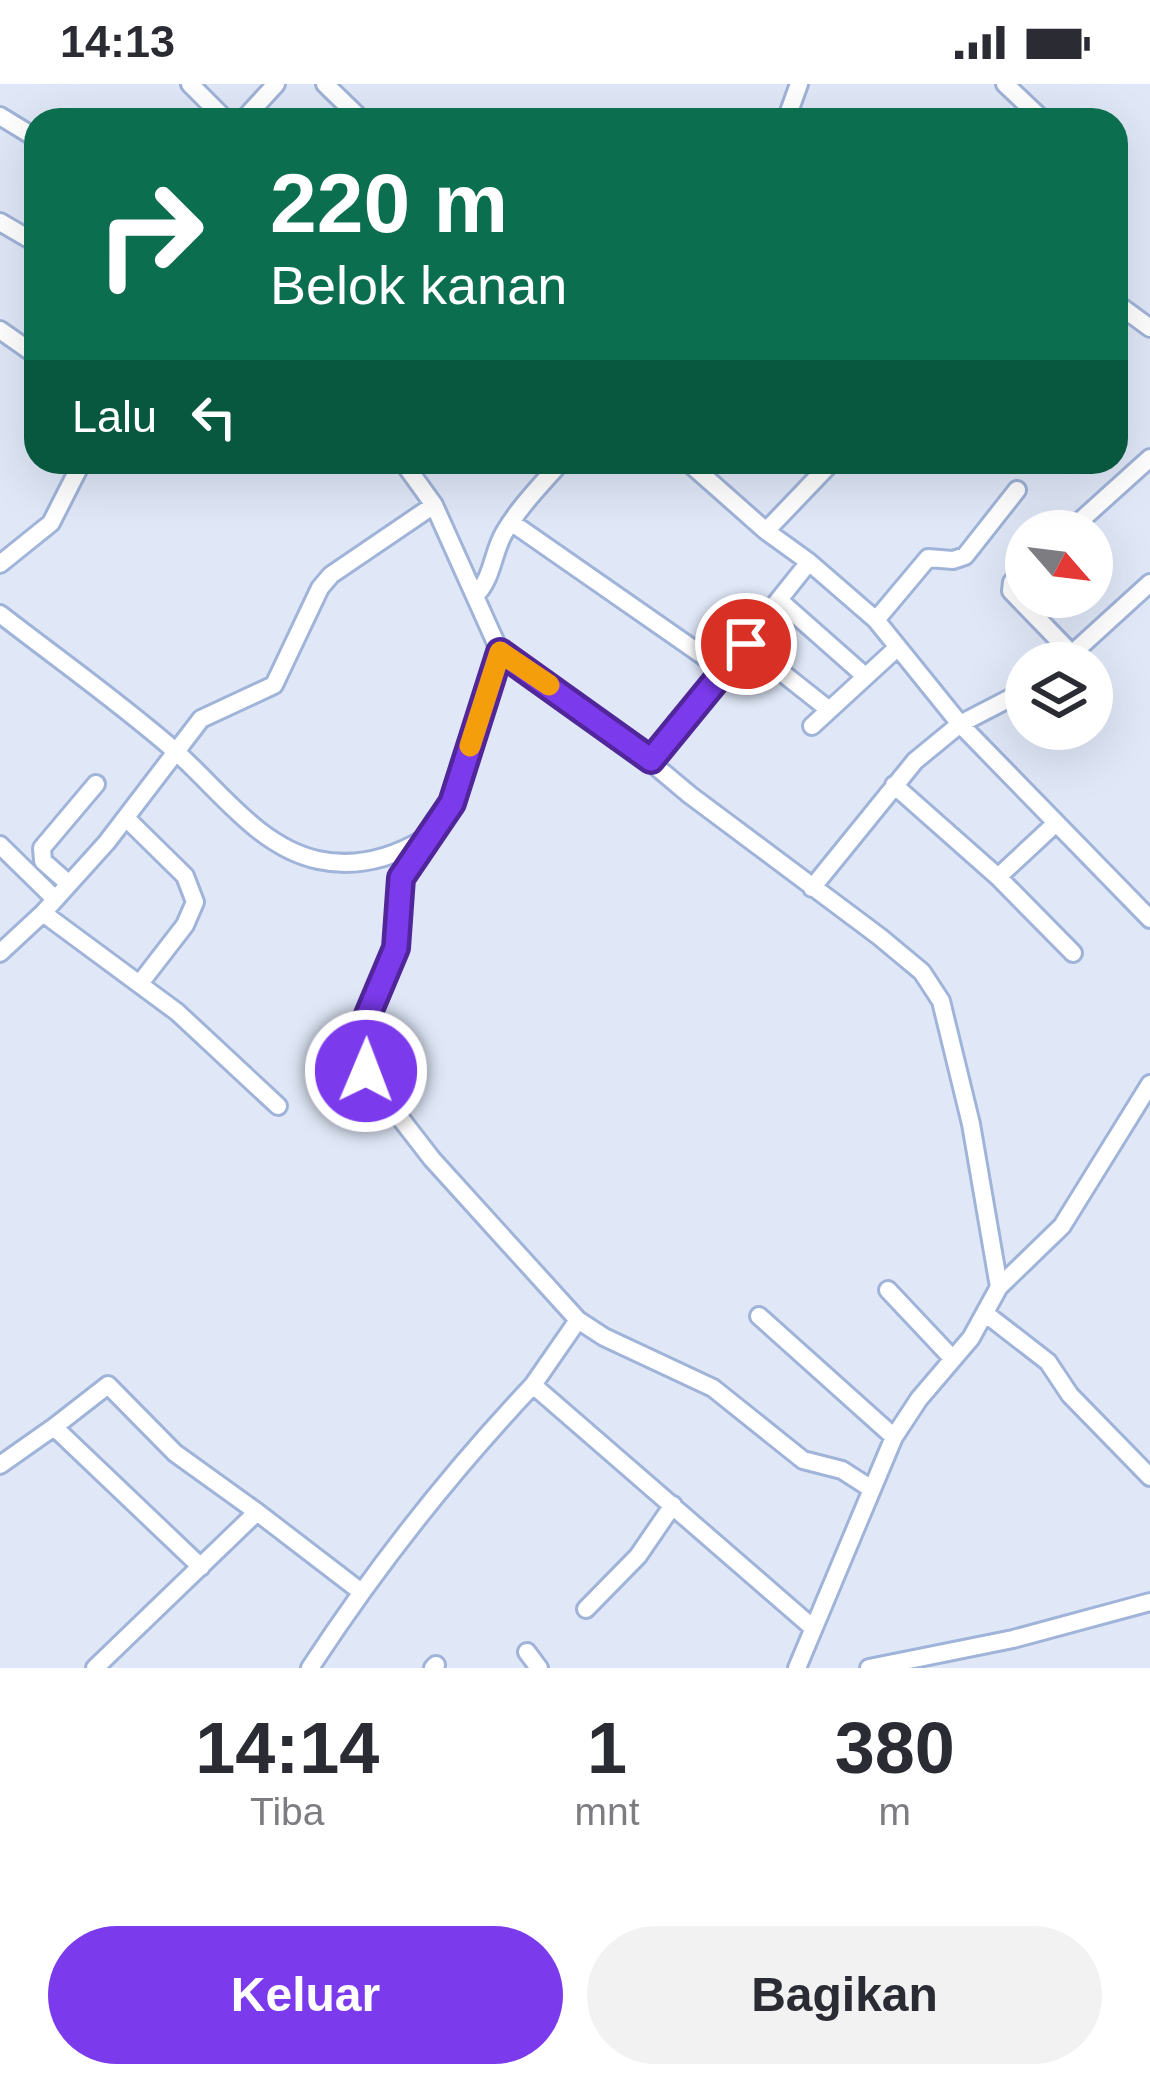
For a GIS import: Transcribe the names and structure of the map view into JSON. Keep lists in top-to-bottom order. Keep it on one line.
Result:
{"north":"bottom right","page":{"status":"14:13","turn":["220 m","Belok kanan"],"then":"Lalu","eta":["14:14","Tiba","1","mnt","380","m"],"buttons":["Keluar","Bagikan"]}}
